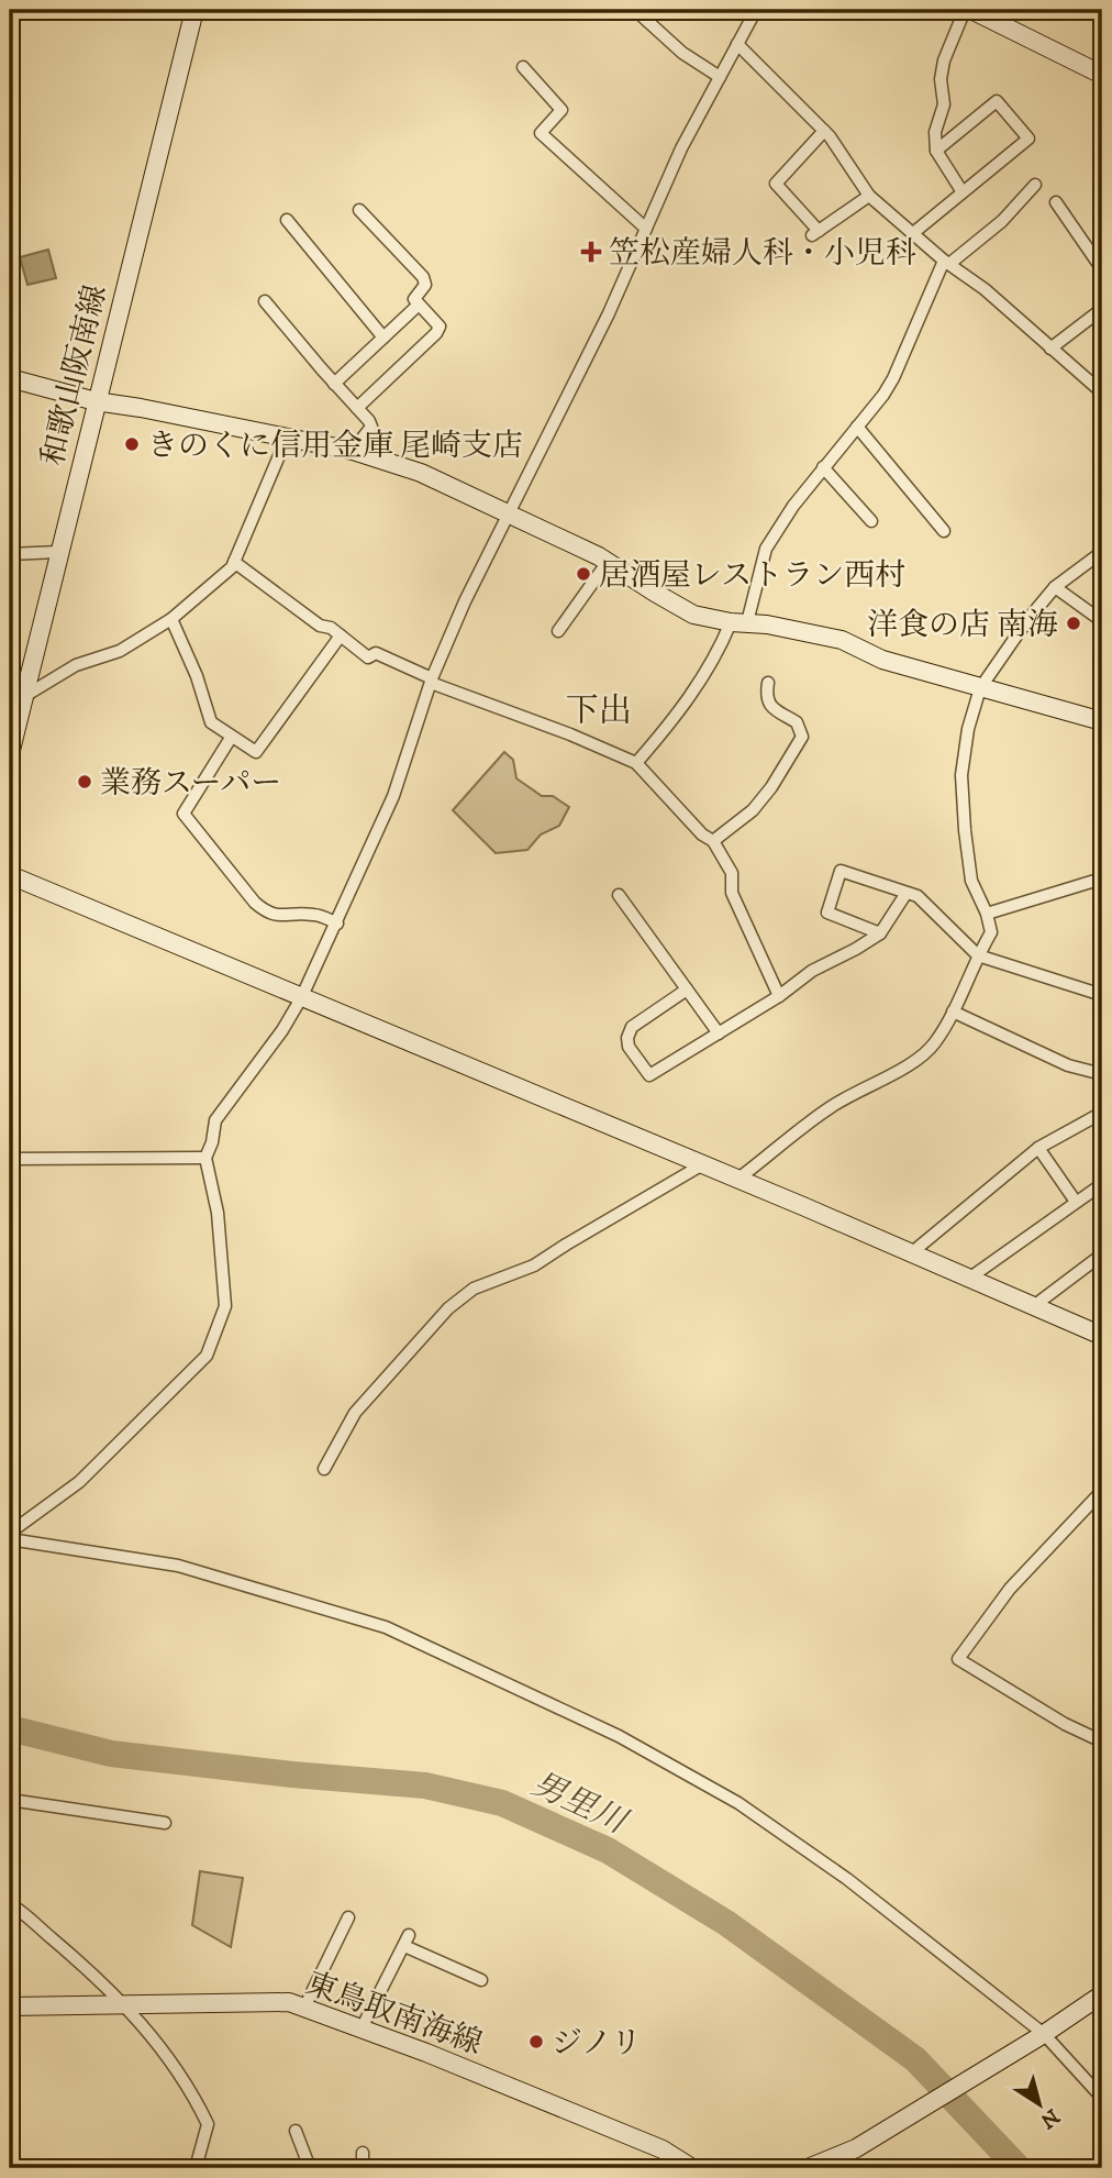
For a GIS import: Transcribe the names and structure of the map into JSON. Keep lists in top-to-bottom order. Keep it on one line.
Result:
{"streets":{"street":["和歌山阪南線","東鳥取南海線"]},"districts":["下出"],"water":["男里川"],"places":{"health":["笠松産婦人科・小児科"],"other":["きのくに信用金庫 尾崎支店","居酒屋レストラン西村","洋食の店 南海","業務スーパー","ジノリ"]},"north":"bottom right"}
